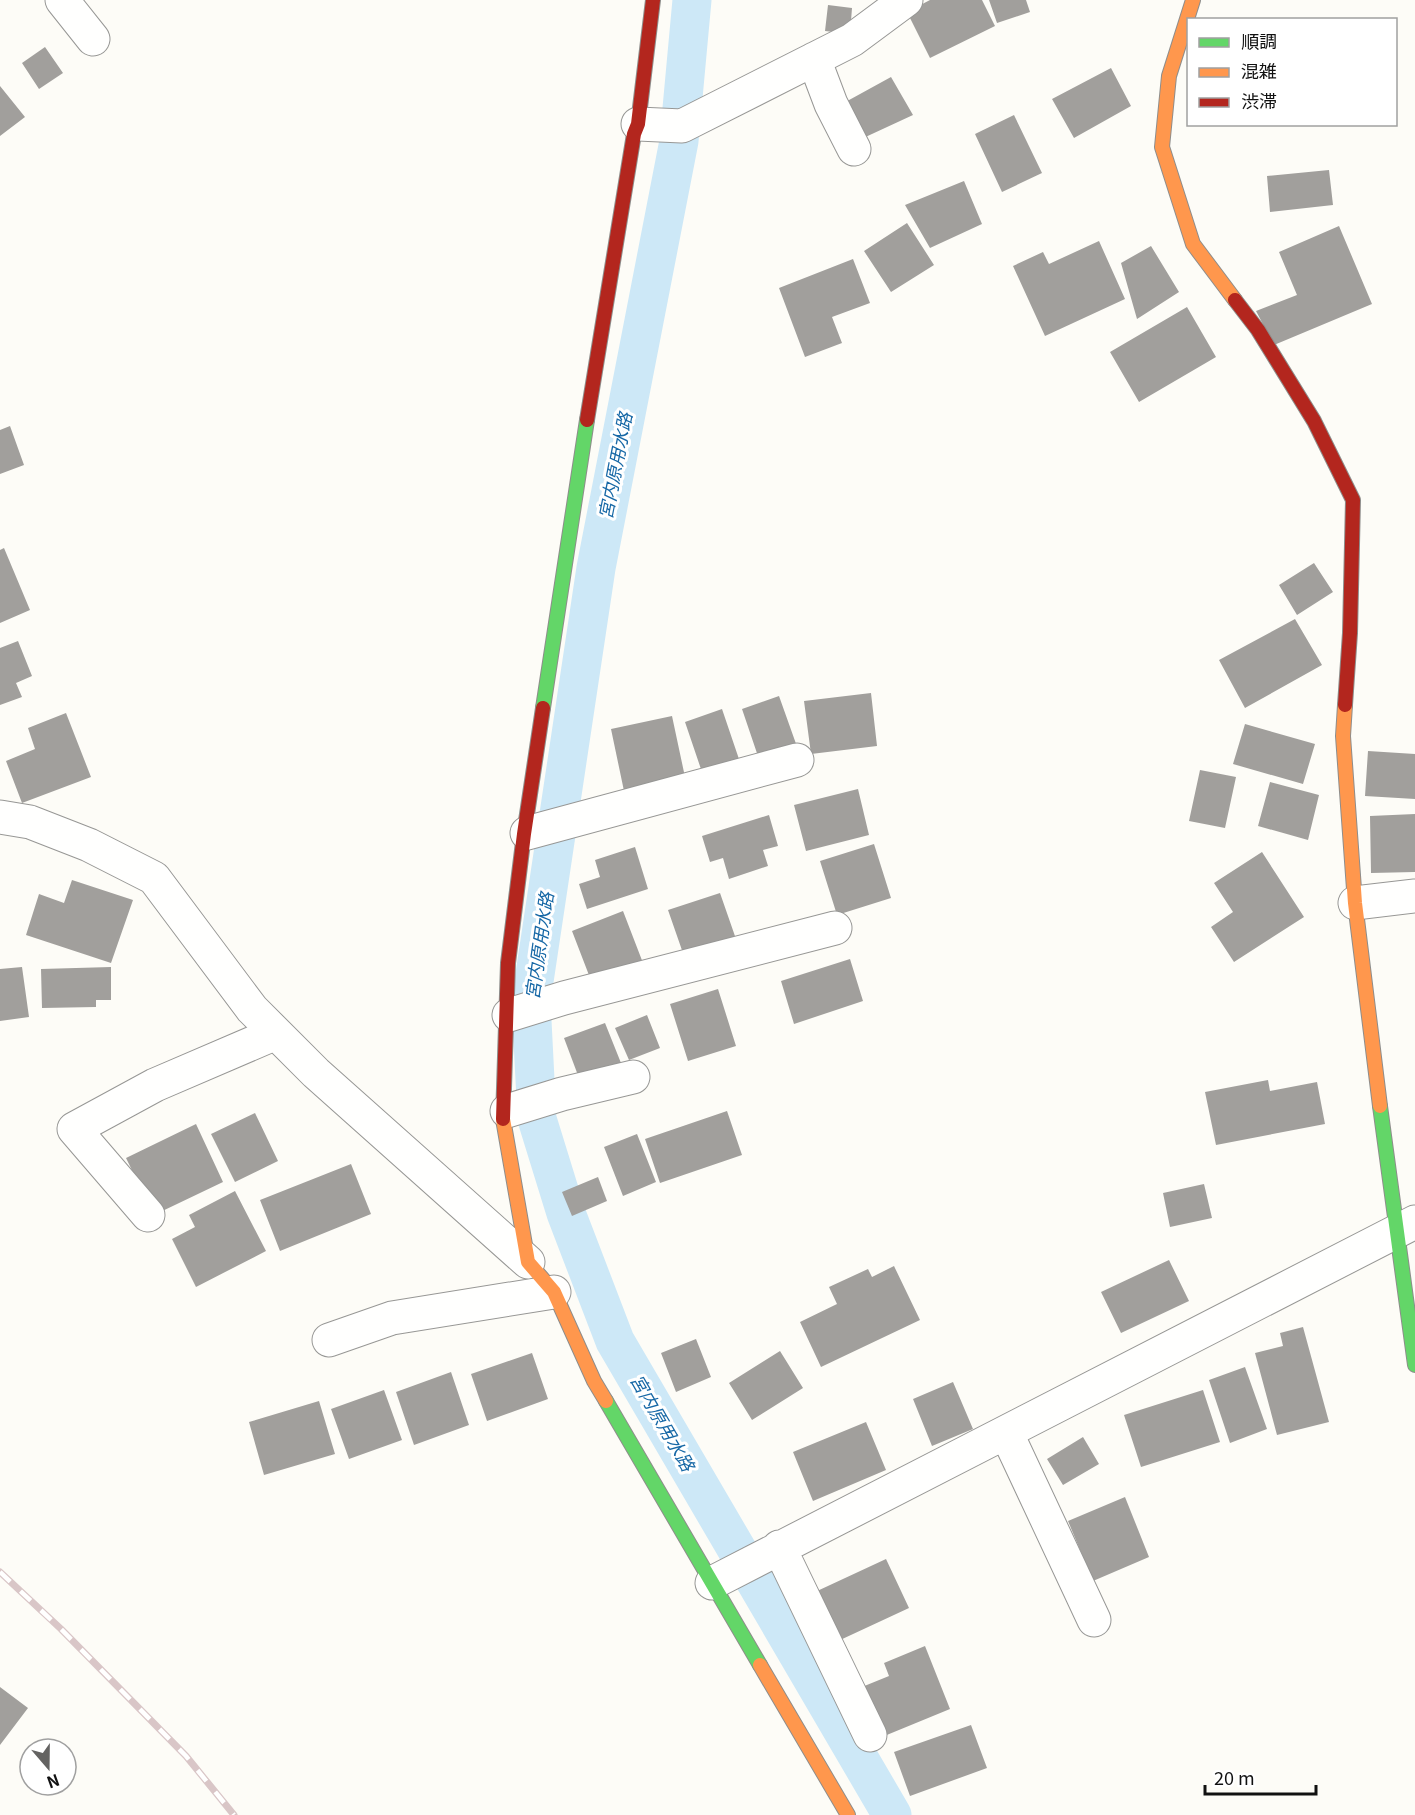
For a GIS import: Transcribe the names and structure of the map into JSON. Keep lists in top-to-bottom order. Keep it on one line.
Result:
{"water":["宮内原用水路"],"legend":["順調","混雑","渋滞"],"scale_bar":"20 m","north":"bottom"}
